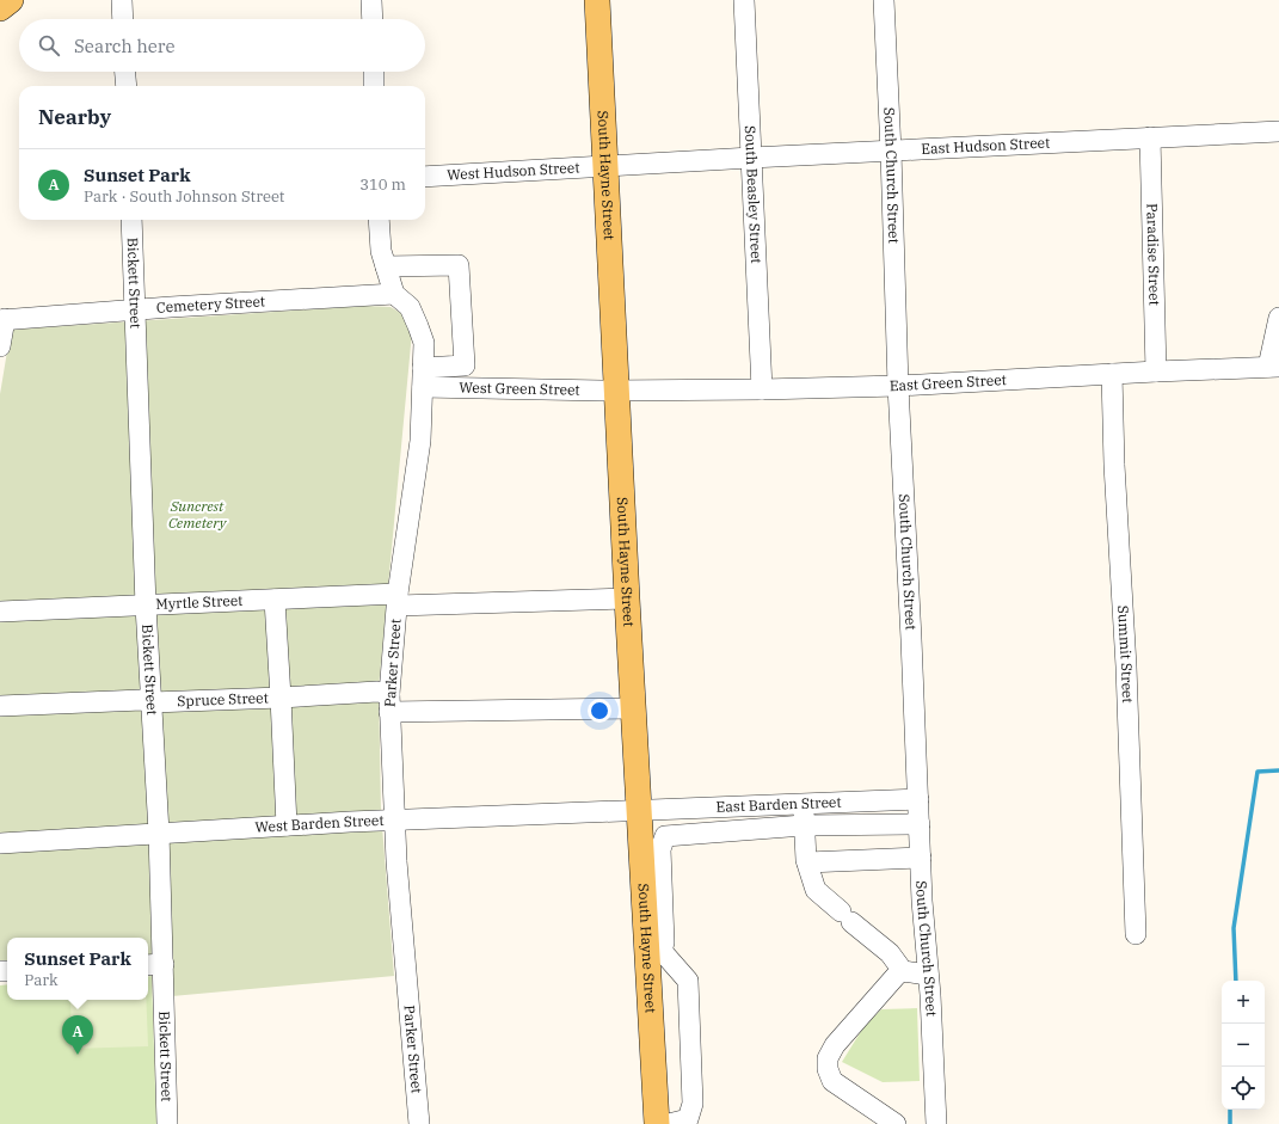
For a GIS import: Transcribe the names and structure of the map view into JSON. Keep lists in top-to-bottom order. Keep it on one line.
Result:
{"streets":{"main road":["South Hayne Street"],"street":["East Hudson Street","West Hudson Street","South Church Street","South Beasley Street","Paradise Street","Bickett Street","Cemetery Street","East Green Street","West Green Street","Myrtle Street","Summit Street","Parker Street","Spruce Street","East Barden Street","West Barden Street"]},"crossings":[["East Hudson Street","West Hudson Street"],["East Hudson Street","South Hayne Street"],["East Hudson Street","South Church Street"],["East Hudson Street","South Beasley Street"],["East Hudson Street","Paradise Street"],["West Hudson Street","South Hayne Street"],["South Hayne Street","East Green Street"],["South Hayne Street","West Green Street"],["South Hayne Street","Myrtle Street"],["South Hayne Street","Spruce Street"],["South Hayne Street","East Barden Street"],["South Hayne Street","West Barden Street"],["South Church Street","East Green Street"],["South Church Street","East Barden Street"],["South Beasley Street","East Green Street"],["Paradise Street","East Green Street"],["Bickett Street","Cemetery Street"],["Bickett Street","Myrtle Street"],["Bickett Street","Spruce Street"],["Bickett Street","West Barden Street"],["Cemetery Street","Parker Street"],["East Green Street","West Green Street"],["East Green Street","Summit Street"],["West Green Street","Parker Street"],["Myrtle Street","Parker Street"],["Parker Street","Spruce Street"],["Parker Street","West Barden Street"],["East Barden Street","West Barden Street"]],"parks":["Suncrest Cemetery"],"page":{"search":"Search here","heading":"Nearby","list":[{"mark":"A","name":"Sunset Park","note":"Park · South Johnson Street","value":"310 m"}],"popup":["Sunset Park","Park"],"map_buttons":["+","−"],"pins":"A"}}
